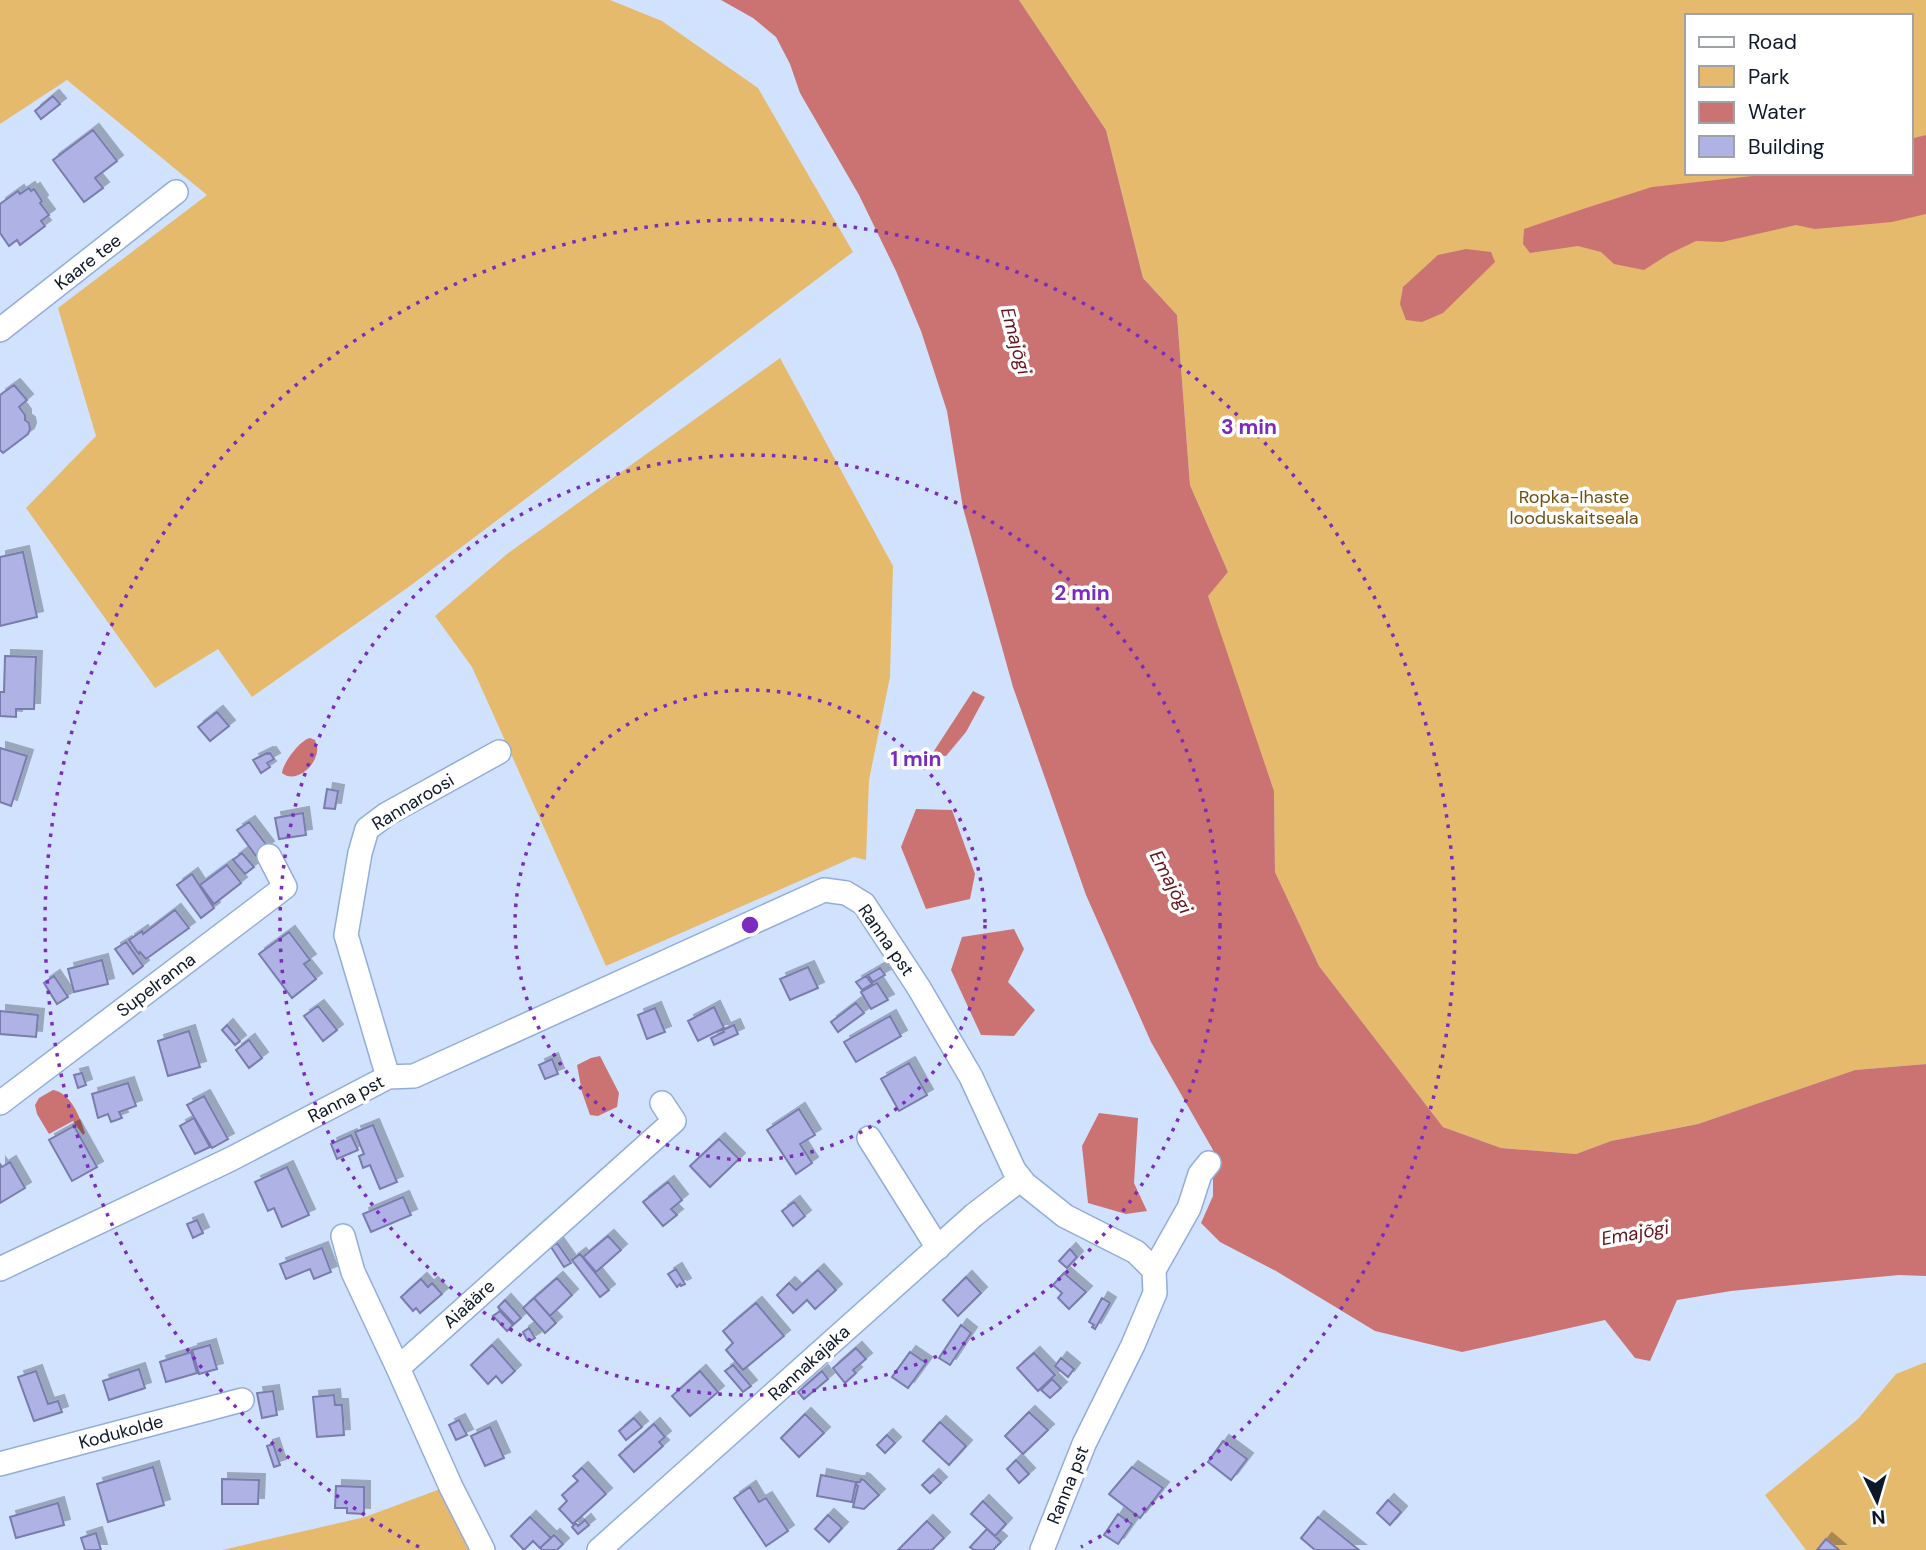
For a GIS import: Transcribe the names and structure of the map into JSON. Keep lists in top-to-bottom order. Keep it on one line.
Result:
{"streets":{"street":["Kaare tee","Rannaroosi","Ranna pst","Supelranna","Aiaääre","Rannakajaka","Kodukolde"]},"crossings":[["Rannaroosi","Ranna pst"],["Ranna pst","Rannakajaka"]],"water":["Emajõgi"],"parks":["Ropka-Ihaste looduskaitseala"],"legend":["Road","Park","Water","Building"],"north":"bottom","rings":["3 min","2 min","1 min"]}
